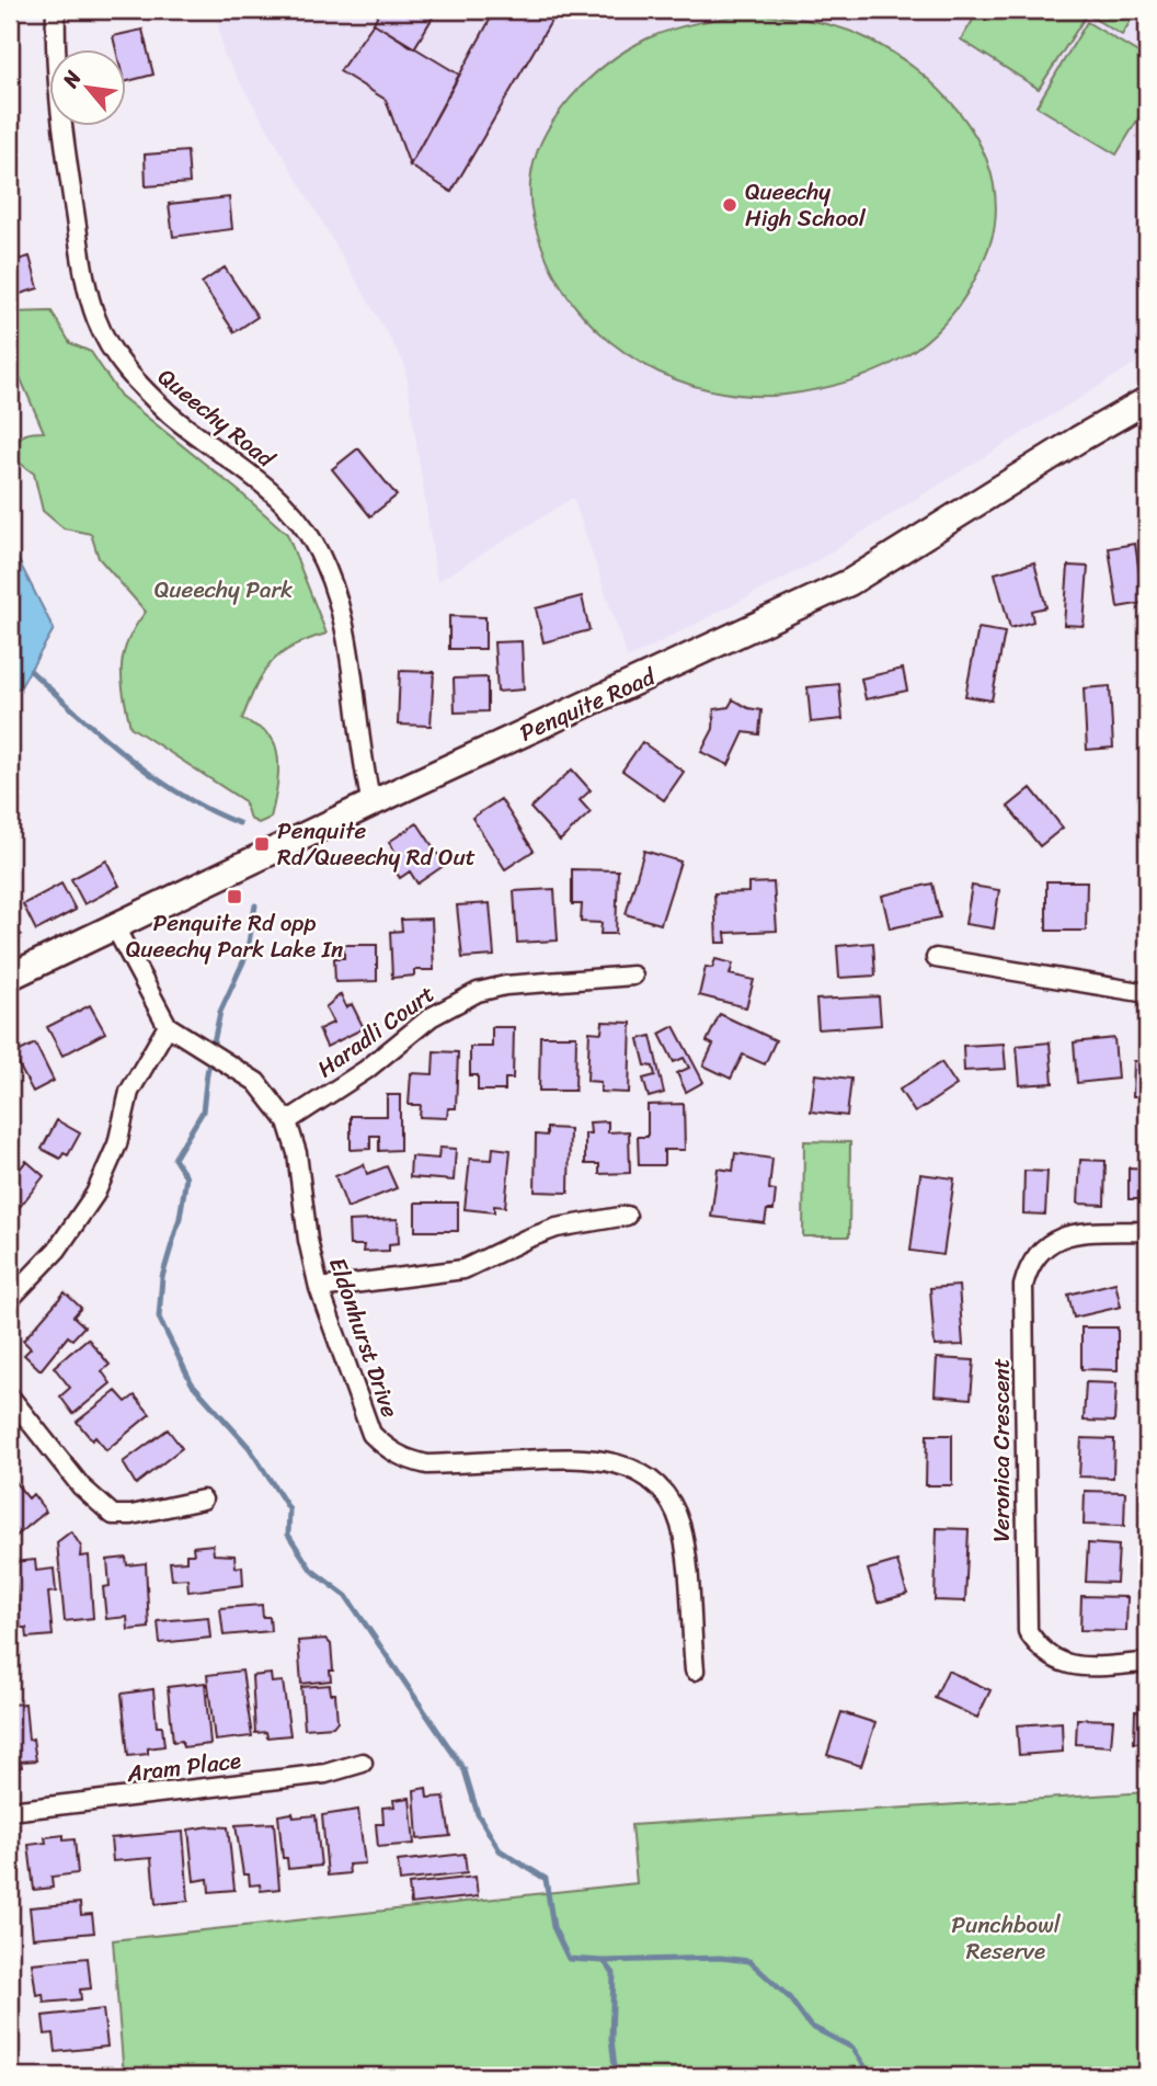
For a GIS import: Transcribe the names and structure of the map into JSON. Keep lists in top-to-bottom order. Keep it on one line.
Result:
{"streets":{"street":["Queechy Road","Penquite Road","Haradli Court","Eldonhurst Drive","Veronica Crescent","Aram Place"]},"crossings":[["Queechy Road","Penquite Road"],["Penquite Road","Eldonhurst Drive"],["Haradli Court","Eldonhurst Drive"]],"parks":["Queechy Park","Punchbowl Reserve"],"places":{"other":["Queechy High School"],"transit":["Penquite Rd/Queechy Rd Out","Penquite Rd opp Queechy Park Lake In"]},"north":"top left"}
